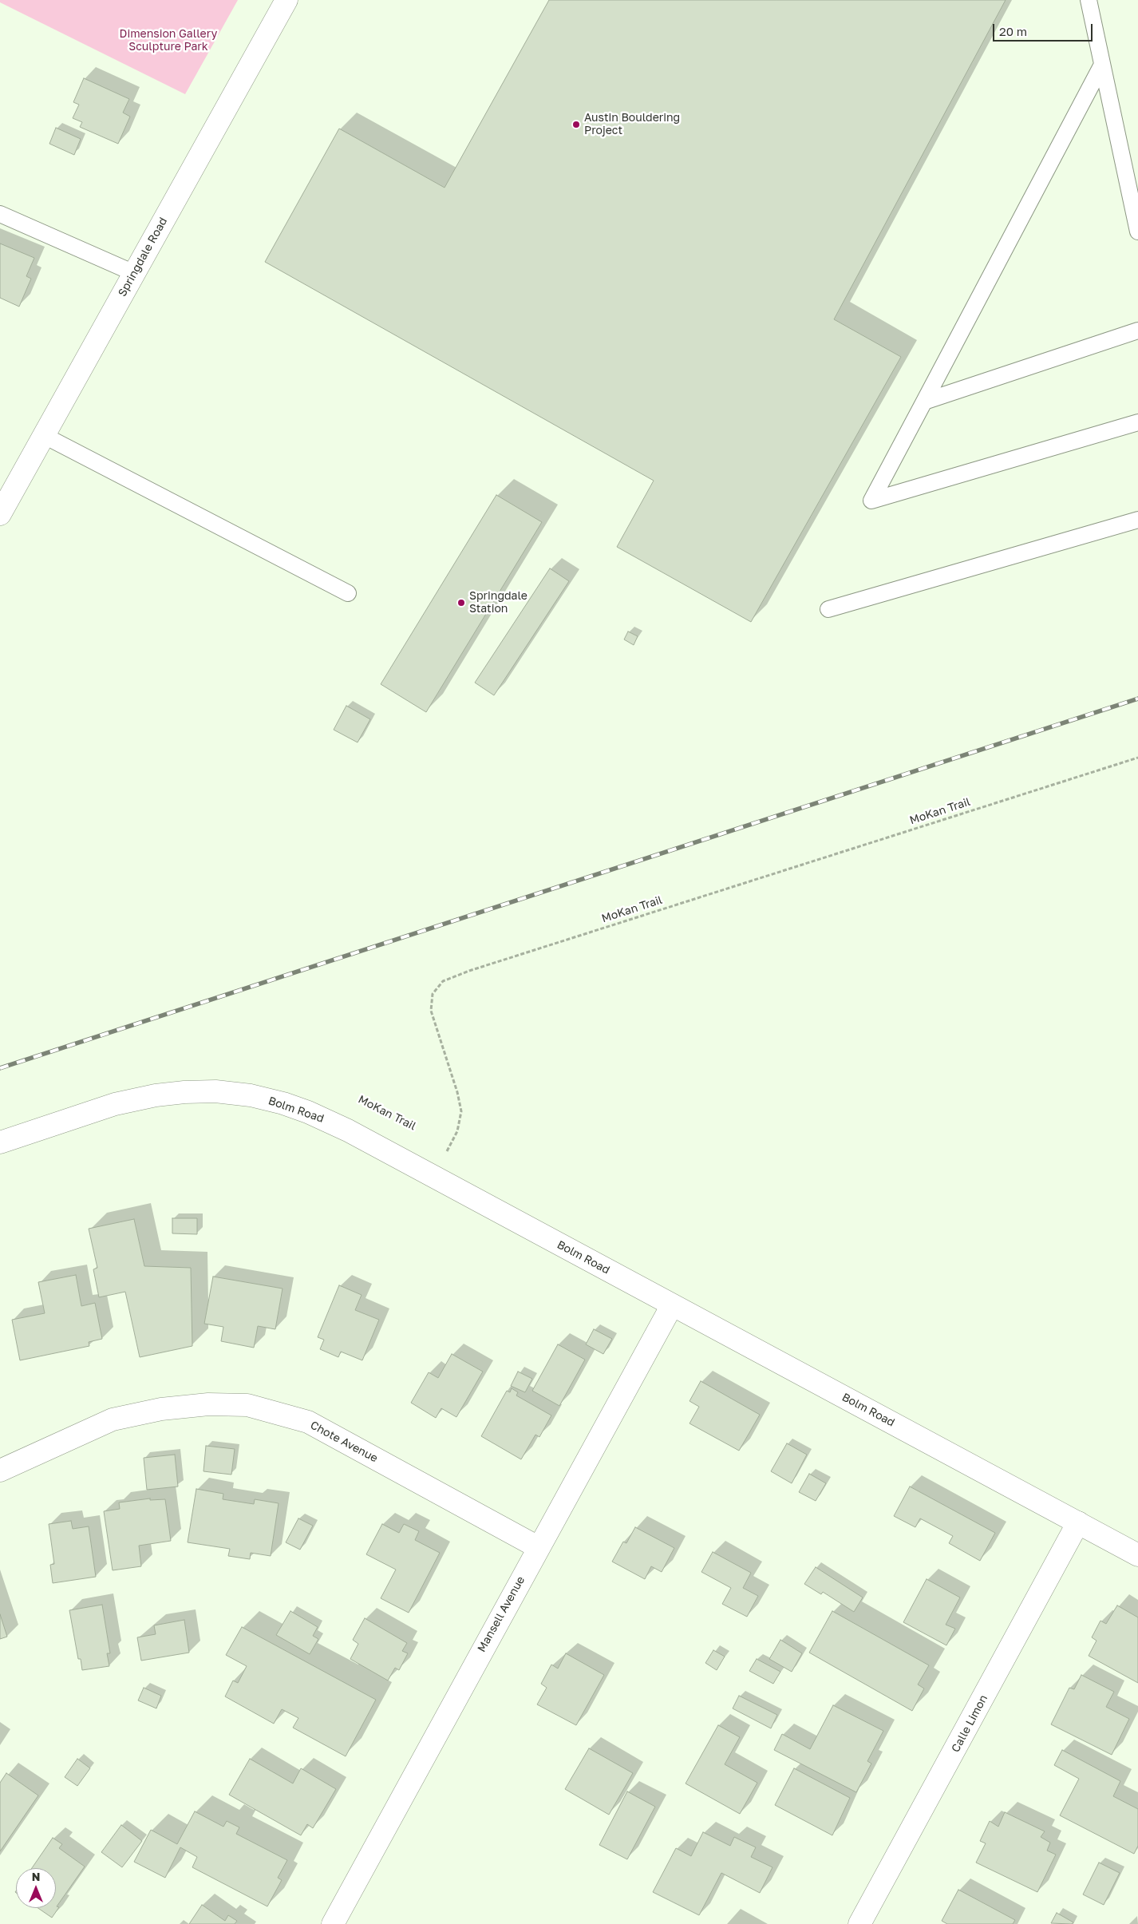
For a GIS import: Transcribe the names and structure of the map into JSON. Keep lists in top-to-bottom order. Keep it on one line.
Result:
{"streets":{"street":["Springdale Road","Bolm Road","Chote Avenue","Mansell Avenue","Calle Limon"],"path":["MoKan Trail"]},"crossings":[["Bolm Road","Mansell Avenue"],["Bolm Road","Calle Limon"],["Chote Avenue","Mansell Avenue"]],"parks":["Dimension Gallery Sculpture Park"],"places":["Austin Bouldering Project","Springdale Station"],"scale_bar":"20 m","north":"top"}
